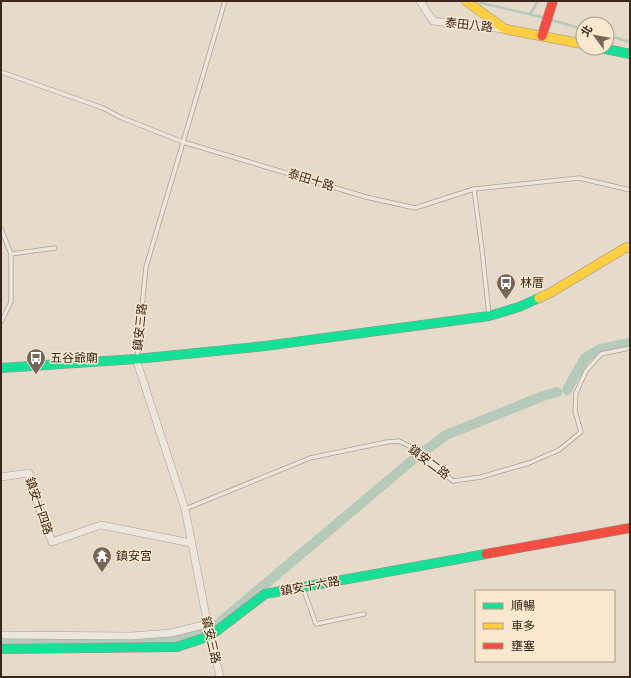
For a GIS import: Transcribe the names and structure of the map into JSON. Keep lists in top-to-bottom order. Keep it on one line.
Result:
{"streets":{"street":["泰田八路","鎮安三路","鎮安十四路","鎮安十六路"],"lane":["泰田十路","鎮安二路"]},"crossings":[["泰田十路","鎮安三路"],["鎮安三路","鎮安二路"],["鎮安三路","鎮安十四路"],["鎮安三路","鎮安十六路"]],"places":{"bus stop":["林厝","五谷爺廟"],"temple":["鎮安宮"]},"legend":["順暢","車多","壅塞"],"north":"top left"}
